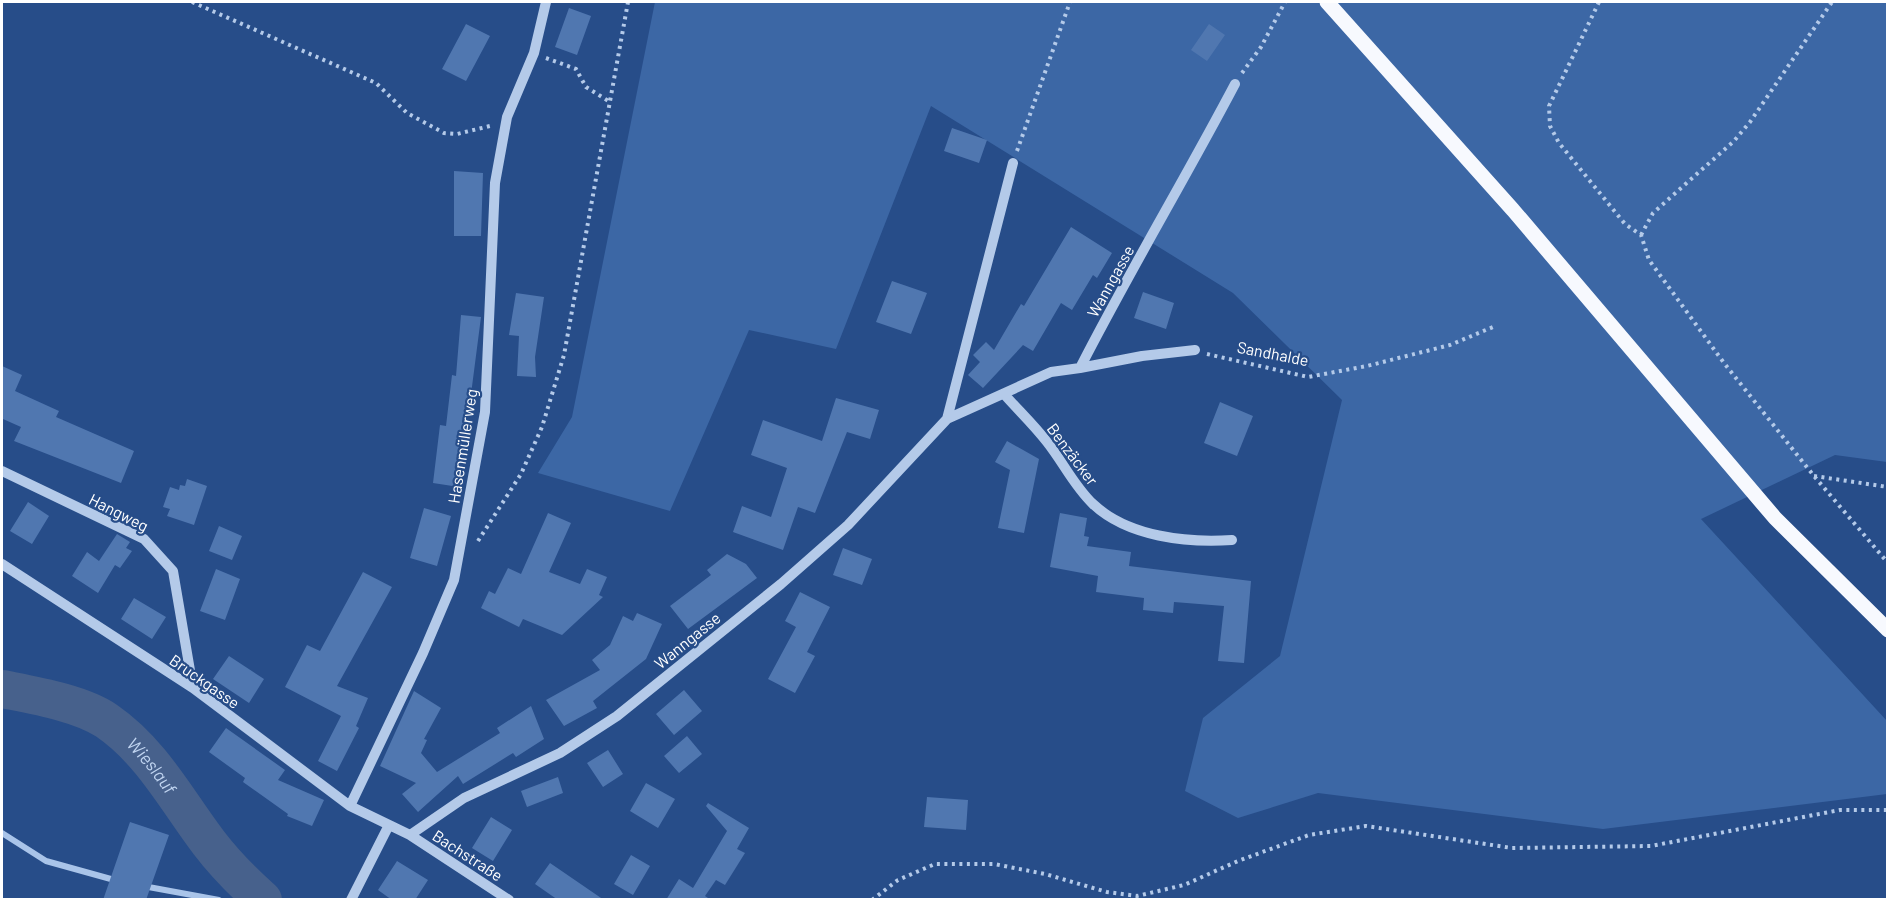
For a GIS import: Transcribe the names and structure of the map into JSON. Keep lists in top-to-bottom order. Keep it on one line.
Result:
{"streets":{"street":["Wanngasse","Hasenmüllerweg","Benzäcker","Hangweg","Bruckgasse","Bachstraße"],"path":["Sandhalde"]},"crossings":[["Wanngasse","Benzäcker"],["Wanngasse","Bruckgasse"],["Wanngasse","Bachstraße"],["Hasenmüllerweg","Bruckgasse"],["Hangweg","Bruckgasse"],["Bruckgasse","Bachstraße"]],"water":["Wieslauf"]}
